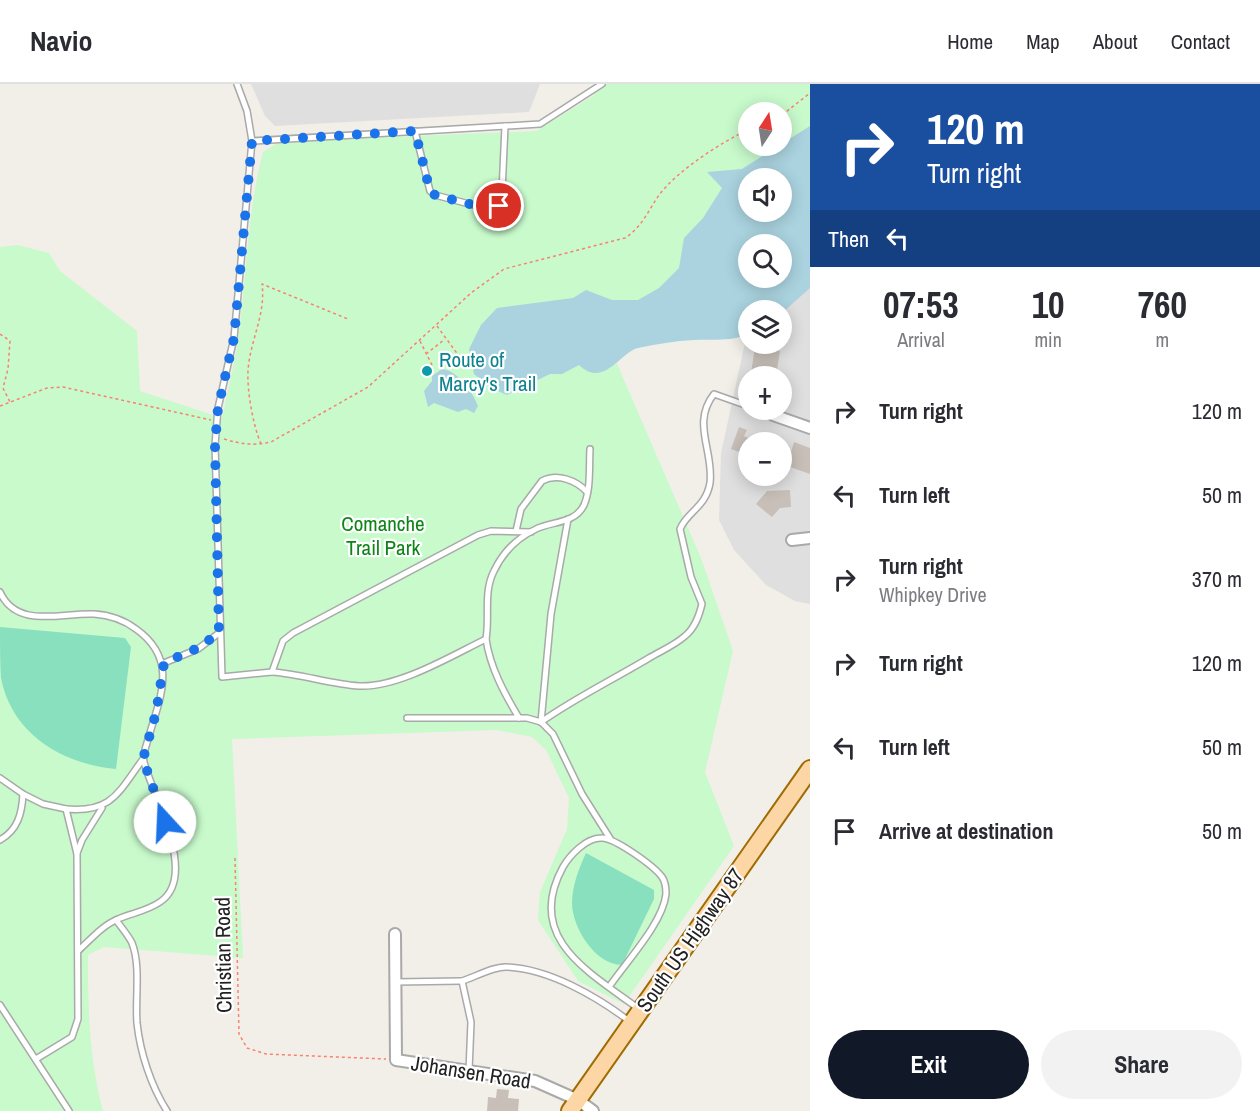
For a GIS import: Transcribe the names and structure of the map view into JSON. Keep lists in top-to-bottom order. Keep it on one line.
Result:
{"streets":{"main road":["South US Highway 87"],"street":["Johansen Road"],"path":["Christian Road"]},"crossings":[["South US Highway 87","Johansen Road"],["Christian Road","Johansen Road"]],"parks":["Comanche Trail Park"],"places":["Route of Marcy's Trail"],"north":"top","page":{"header":"Navio","nav":["Home","Map","About","Contact"],"turn":["120 m","Turn right"],"map_buttons":["+","−"],"then":"Then","eta":["07:53","Arrival","10","min","760","m"],"list":[{"name":"Turn right","value":"120 m"},{"name":"Turn left","value":"50 m"},{"name":"Turn right","note":"Whipkey Drive","value":"370 m"},{"name":"Turn right","value":"120 m"},{"name":"Turn left","value":"50 m"},{"name":"Arrive at destination","value":"50 m"}],"buttons":["Exit","Share"]}}
